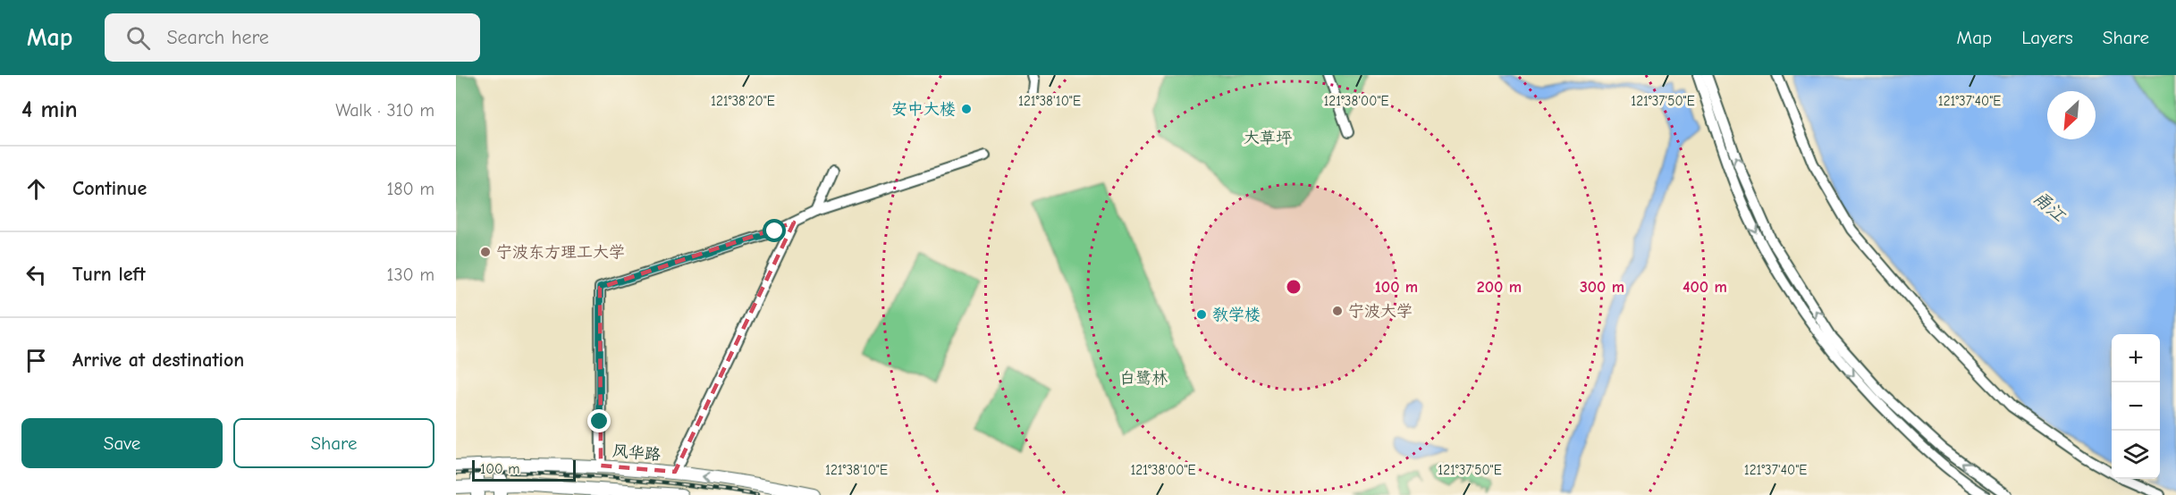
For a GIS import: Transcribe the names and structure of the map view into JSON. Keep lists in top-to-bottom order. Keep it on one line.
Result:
{"streets":{"main road":["风华路"]},"one_way":["风华路"],"water":["甬江"],"parks":["大草坪","白鹭林"],"places":["安中大楼","宁波东方理工大学","宁波大学","教学楼"],"scale_bar":"100 m","north":"bottom left","page":{"header":"Map","search":"Search here","nav":["Map","Layers","Share"],"heading":["4 min","Walk · 310 m"],"list":[["Continue","180 m"],["Turn left","130 m"],"Arrive at destination"],"map_buttons":["+","−"],"buttons":["Save","Share"],"scale":"100 m"},"coordinates":["121°38'20\"E","121°38'10\"E","121°38'00\"E","121°37'50\"E","121°37'40\"E"],"rings":["100 m","200 m","300 m","400 m"]}
